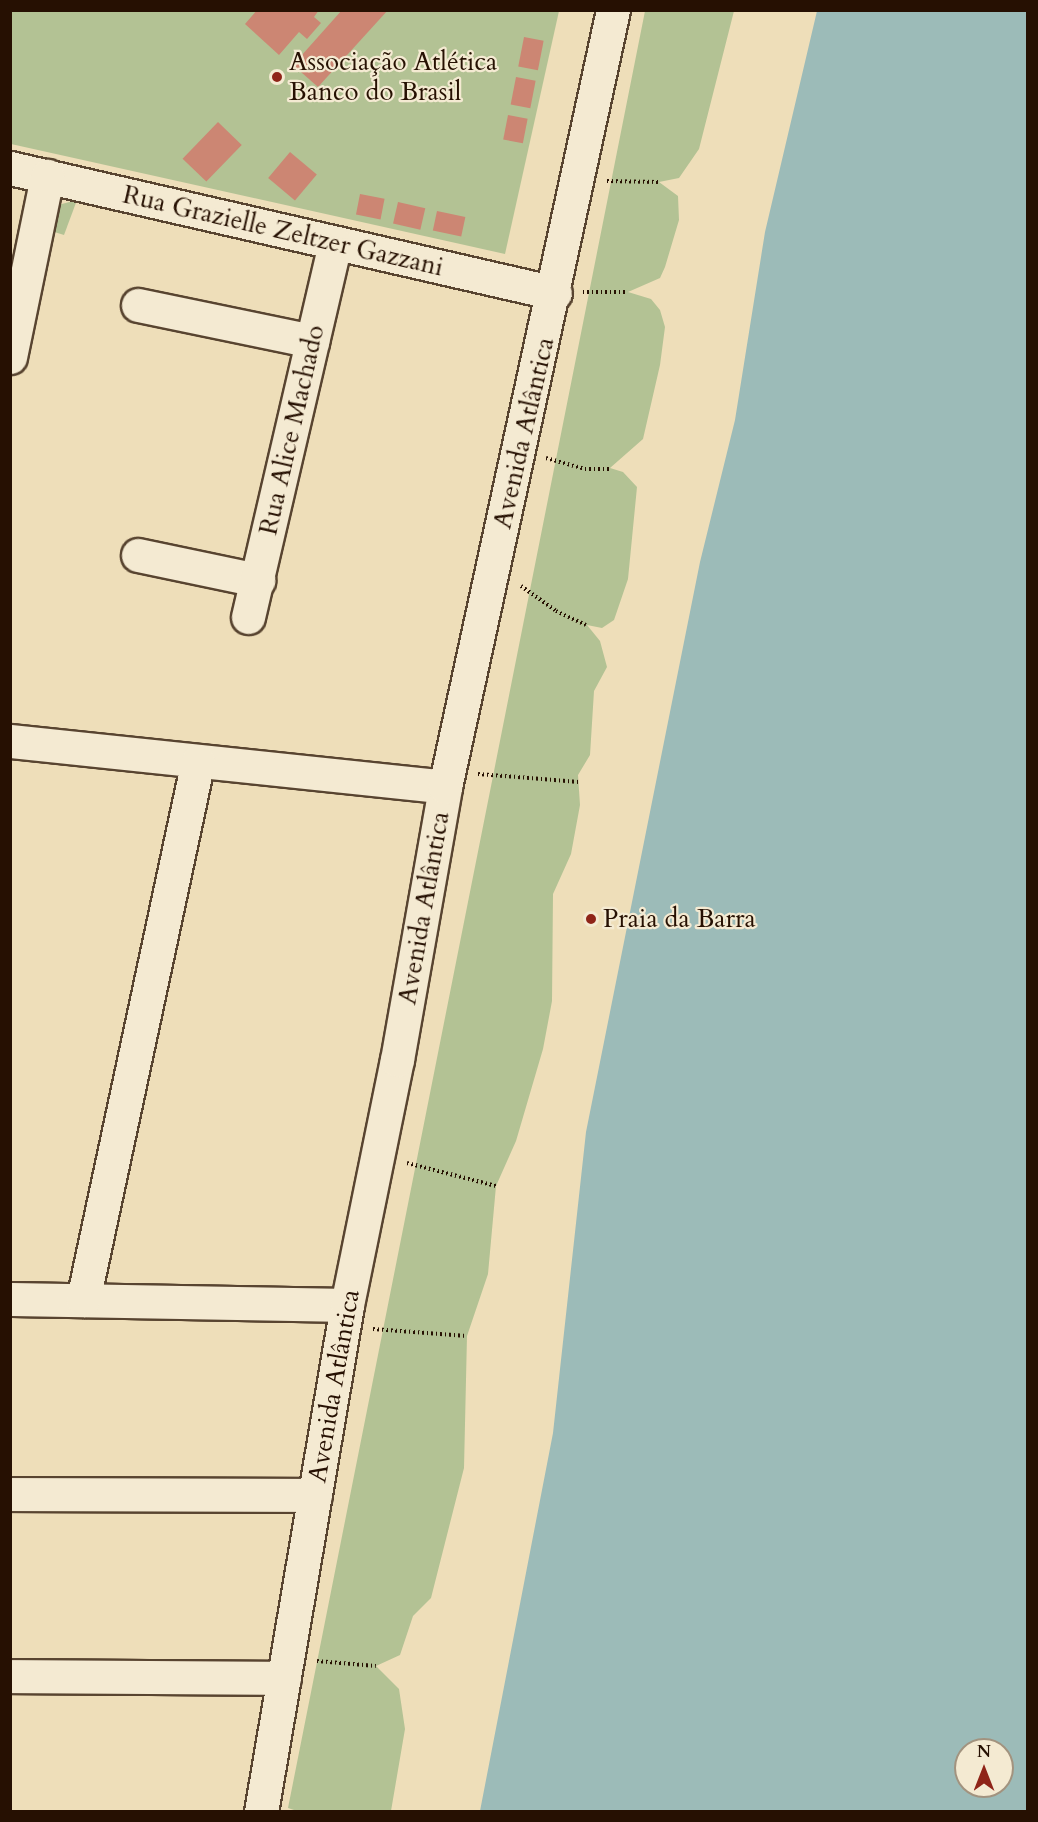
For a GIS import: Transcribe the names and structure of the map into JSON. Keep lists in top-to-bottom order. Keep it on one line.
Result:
{"streets":{"street":["Rua Grazielle Zeltzer Gazzani","Rua Alice Machado","Avenida Atlântica"]},"crossings":[["Rua Grazielle Zeltzer Gazzani","Rua Alice Machado"],["Rua Grazielle Zeltzer Gazzani","Avenida Atlântica"]],"places":["Associação Atlética Banco do Brasil","Praia da Barra"],"north":"top"}
